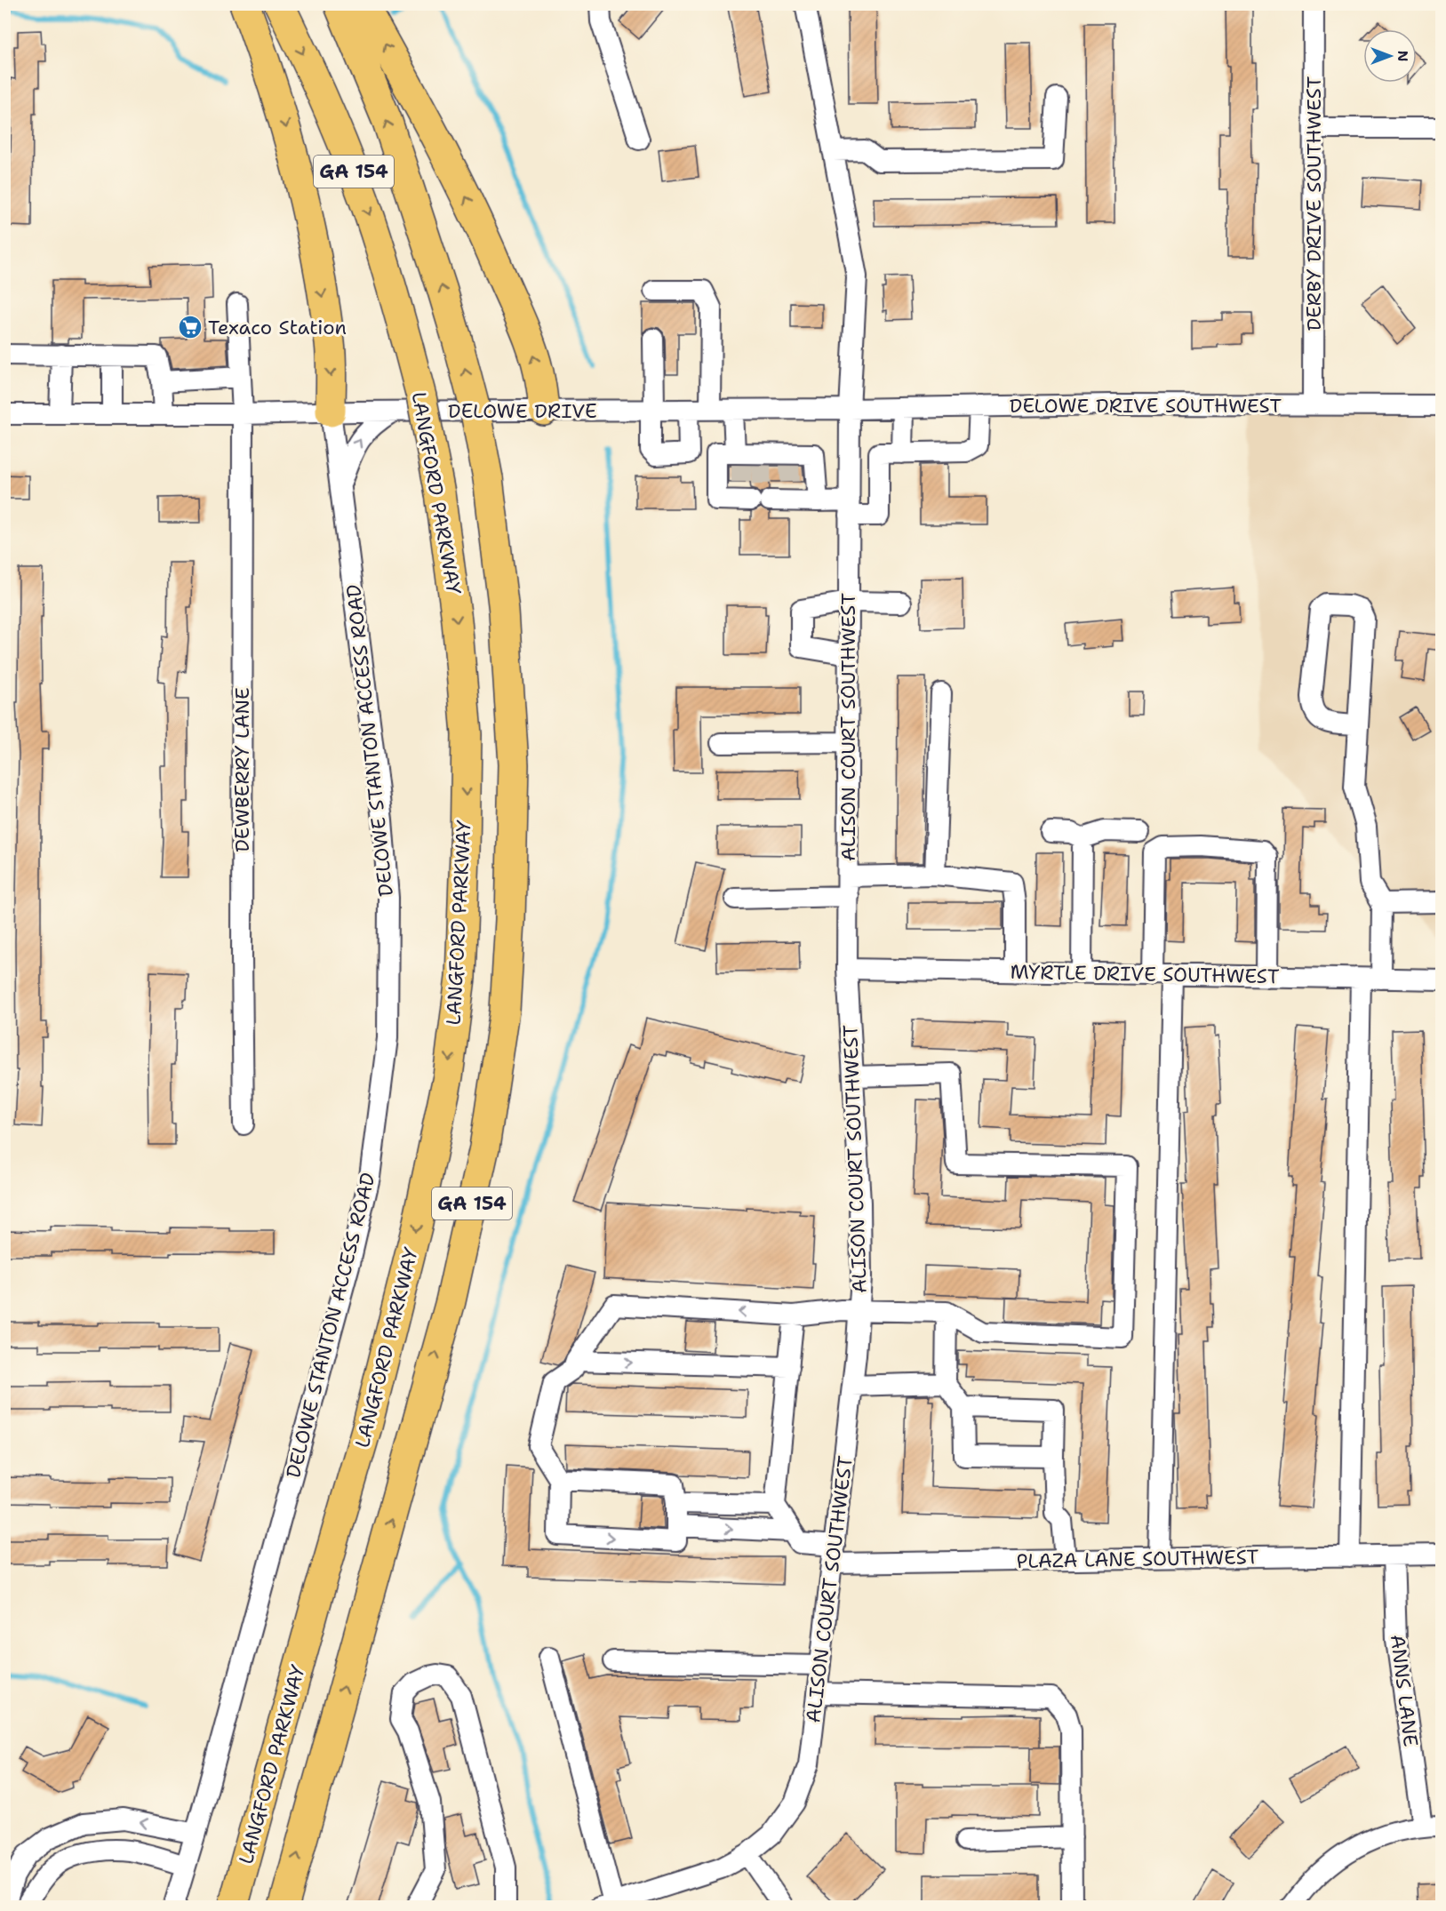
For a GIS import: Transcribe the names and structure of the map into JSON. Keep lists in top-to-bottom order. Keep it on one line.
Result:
{"streets":{"highway":["GA 154","LANGFORD PARKWAY"],"street":["DERBY DRIVE SOUTHWEST","DELOWE DRIVE SOUTHWEST","DELOWE DRIVE","ALISON COURT SOUTHWEST","DELOWE STANTON ACCESS ROAD","DEWBERRY LANE","MYRTLE DRIVE SOUTHWEST","PLAZA LANE SOUTHWEST","ANNS LANE"]},"crossings":[["DERBY DRIVE SOUTHWEST","DELOWE DRIVE SOUTHWEST"],["DELOWE DRIVE SOUTHWEST","DELOWE DRIVE"],["DELOWE DRIVE SOUTHWEST","ALISON COURT SOUTHWEST"],["DELOWE DRIVE","ALISON COURT SOUTHWEST"],["DELOWE DRIVE","DELOWE STANTON ACCESS ROAD"],["DELOWE DRIVE","DEWBERRY LANE"],["ALISON COURT SOUTHWEST","MYRTLE DRIVE SOUTHWEST"],["ALISON COURT SOUTHWEST","PLAZA LANE SOUTHWEST"],["PLAZA LANE SOUTHWEST","ANNS LANE"]],"places":{"supermarket":["Texaco Station"]},"north":"right"}
